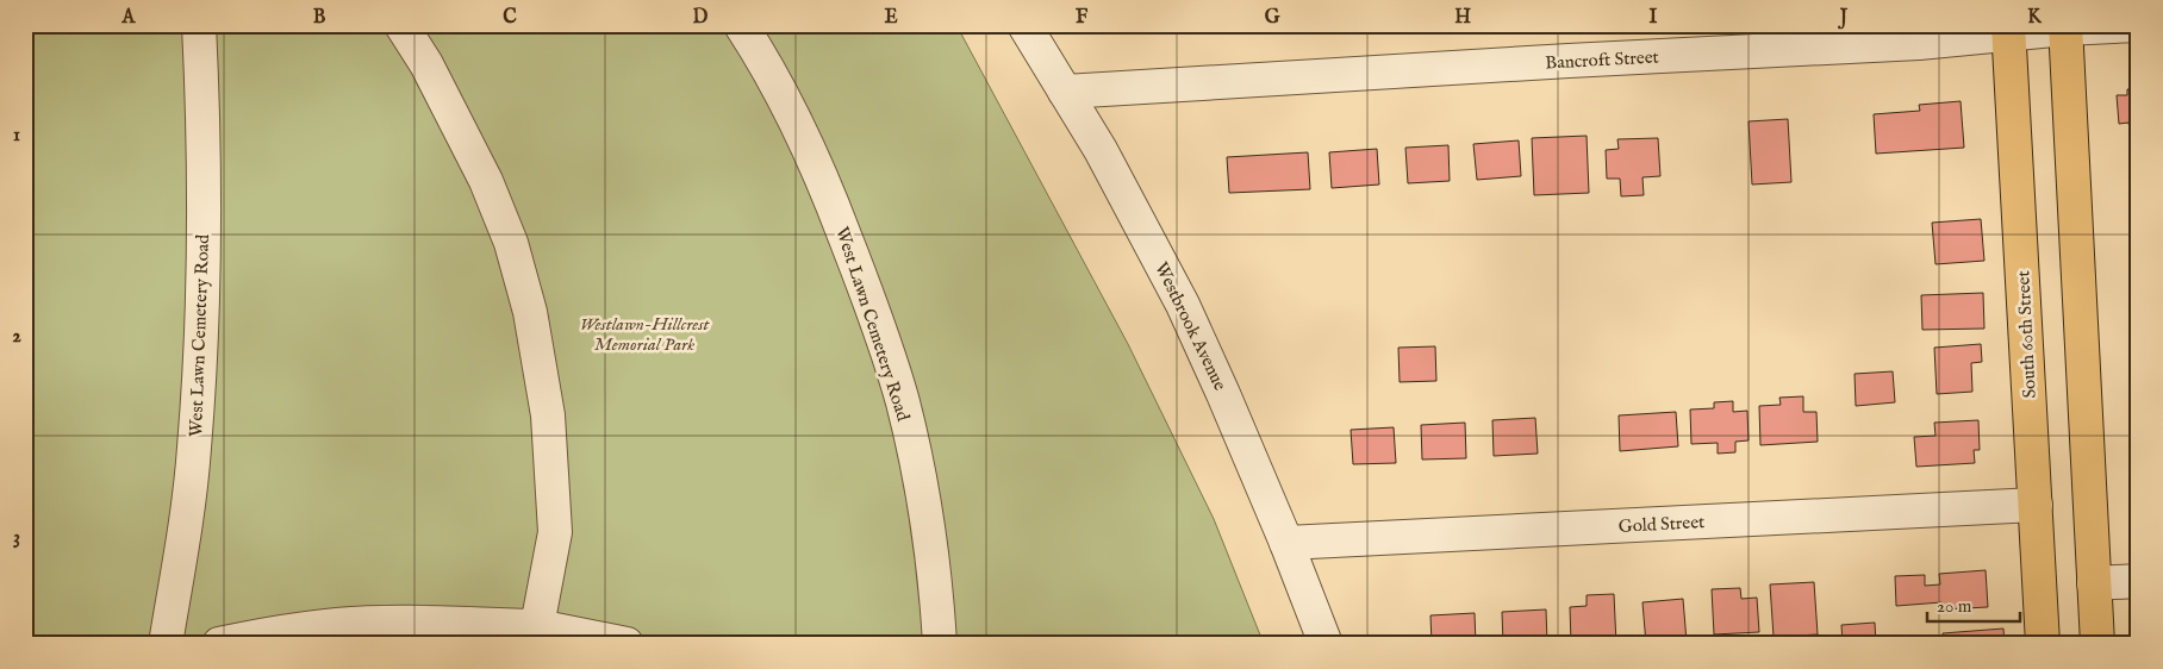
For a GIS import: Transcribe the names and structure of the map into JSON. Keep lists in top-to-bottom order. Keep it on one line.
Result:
{"streets":{"main road":["South 60th Street"],"street":["Bancroft Street","West Lawn Cemetery Road","Westbrook Avenue","Gold Street"]},"crossings":[["Bancroft Street","Westbrook Avenue"],["Bancroft Street","South 60th Street"],["Westbrook Avenue","Gold Street"],["South 60th Street","Gold Street"]],"parks":["Westlawn-Hillcrest Memorial Park"],"scale_bar":"20 m","grid":{"columns":["A","B","C","D","E","F","G","H","I","J","K"],"rows":["1","2","3"]}}
